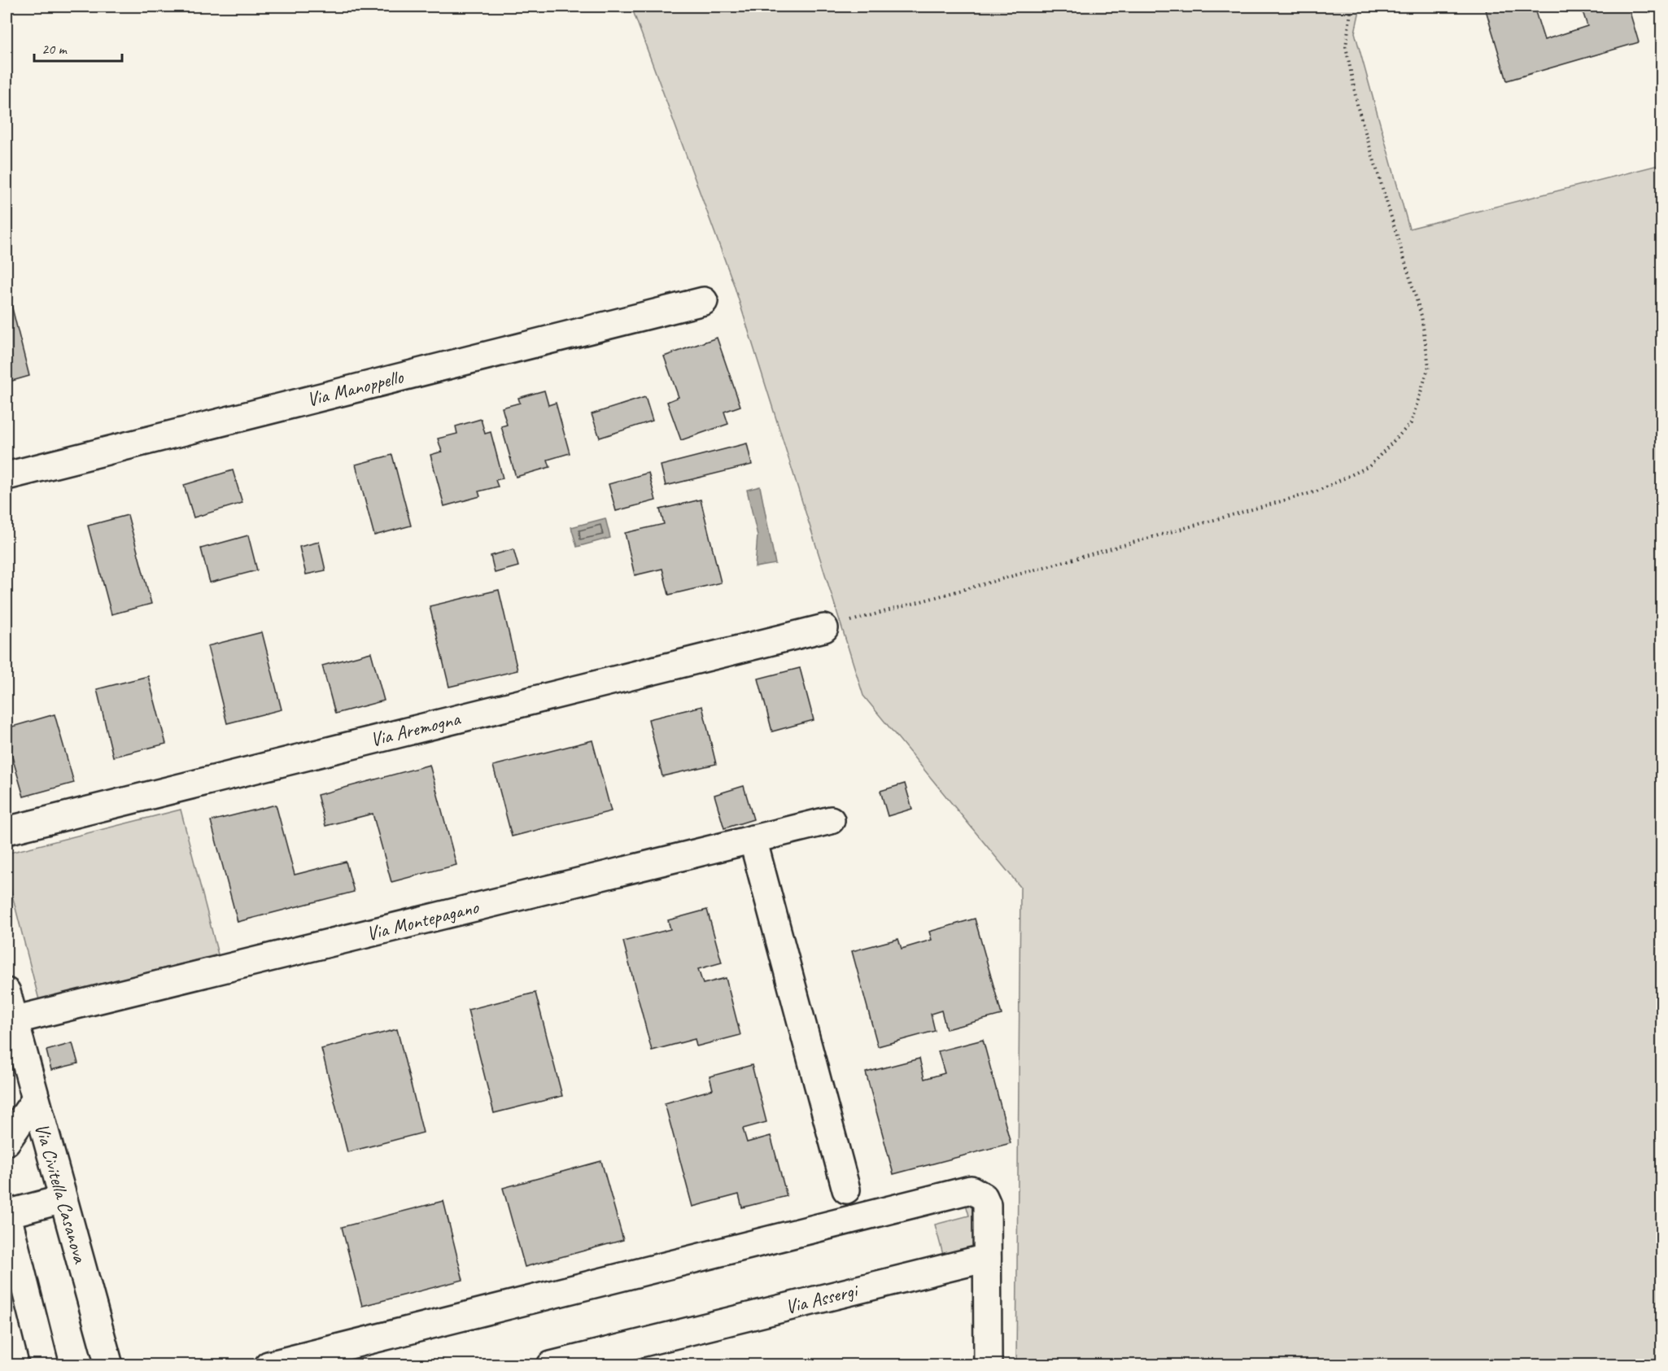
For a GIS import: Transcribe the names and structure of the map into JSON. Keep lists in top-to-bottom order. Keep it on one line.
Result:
{"streets":{"street":["Via Manoppello","Via Aremogna","Via Montepagano","Via Civitella Casanova","Via Assergi"]},"crossings":[["Via Montepagano","Via Civitella Casanova"]],"scale_bar":"20 m"}
